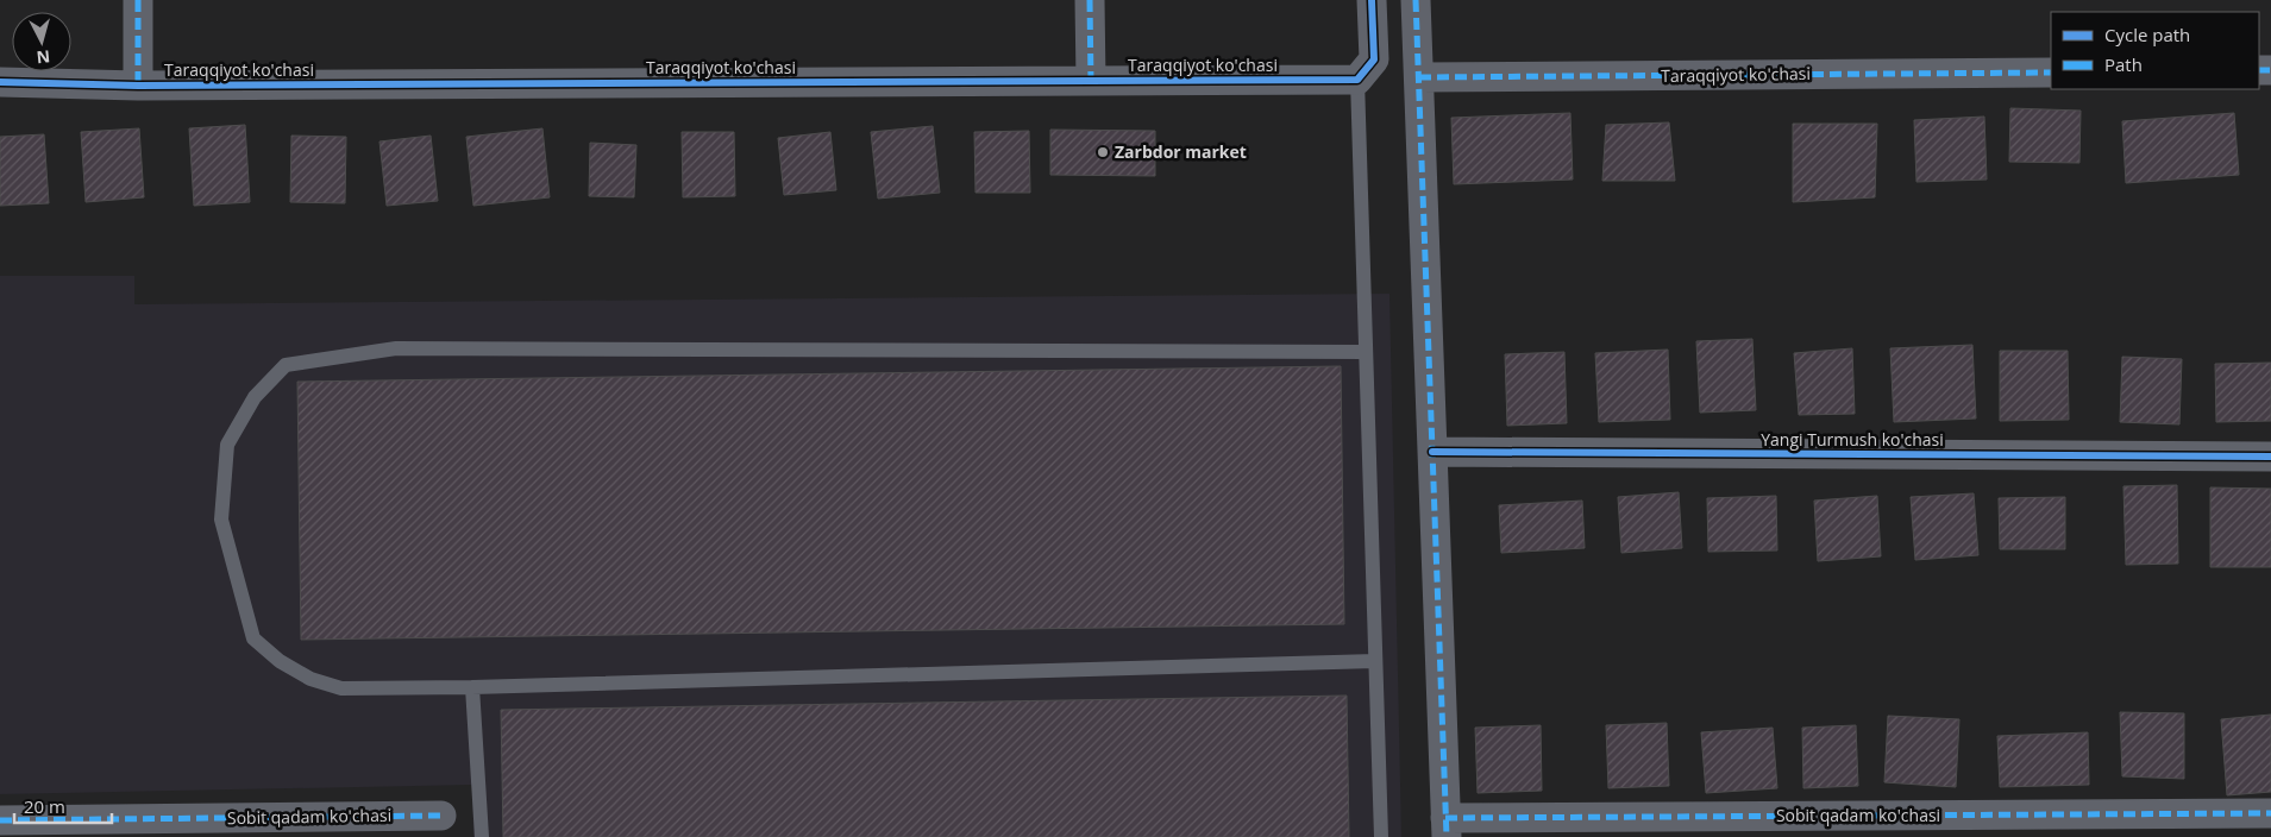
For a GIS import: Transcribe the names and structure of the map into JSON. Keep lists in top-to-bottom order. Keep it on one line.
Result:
{"streets":{"street":["Taraqqiyot ko'chasi","Yangi Turmush ko'chasi","Sobit qadam ko'chasi"]},"places":["Zarbdor market"],"legend":["Cycle path","Path"],"scale_bar":"20 m","north":"bottom"}
